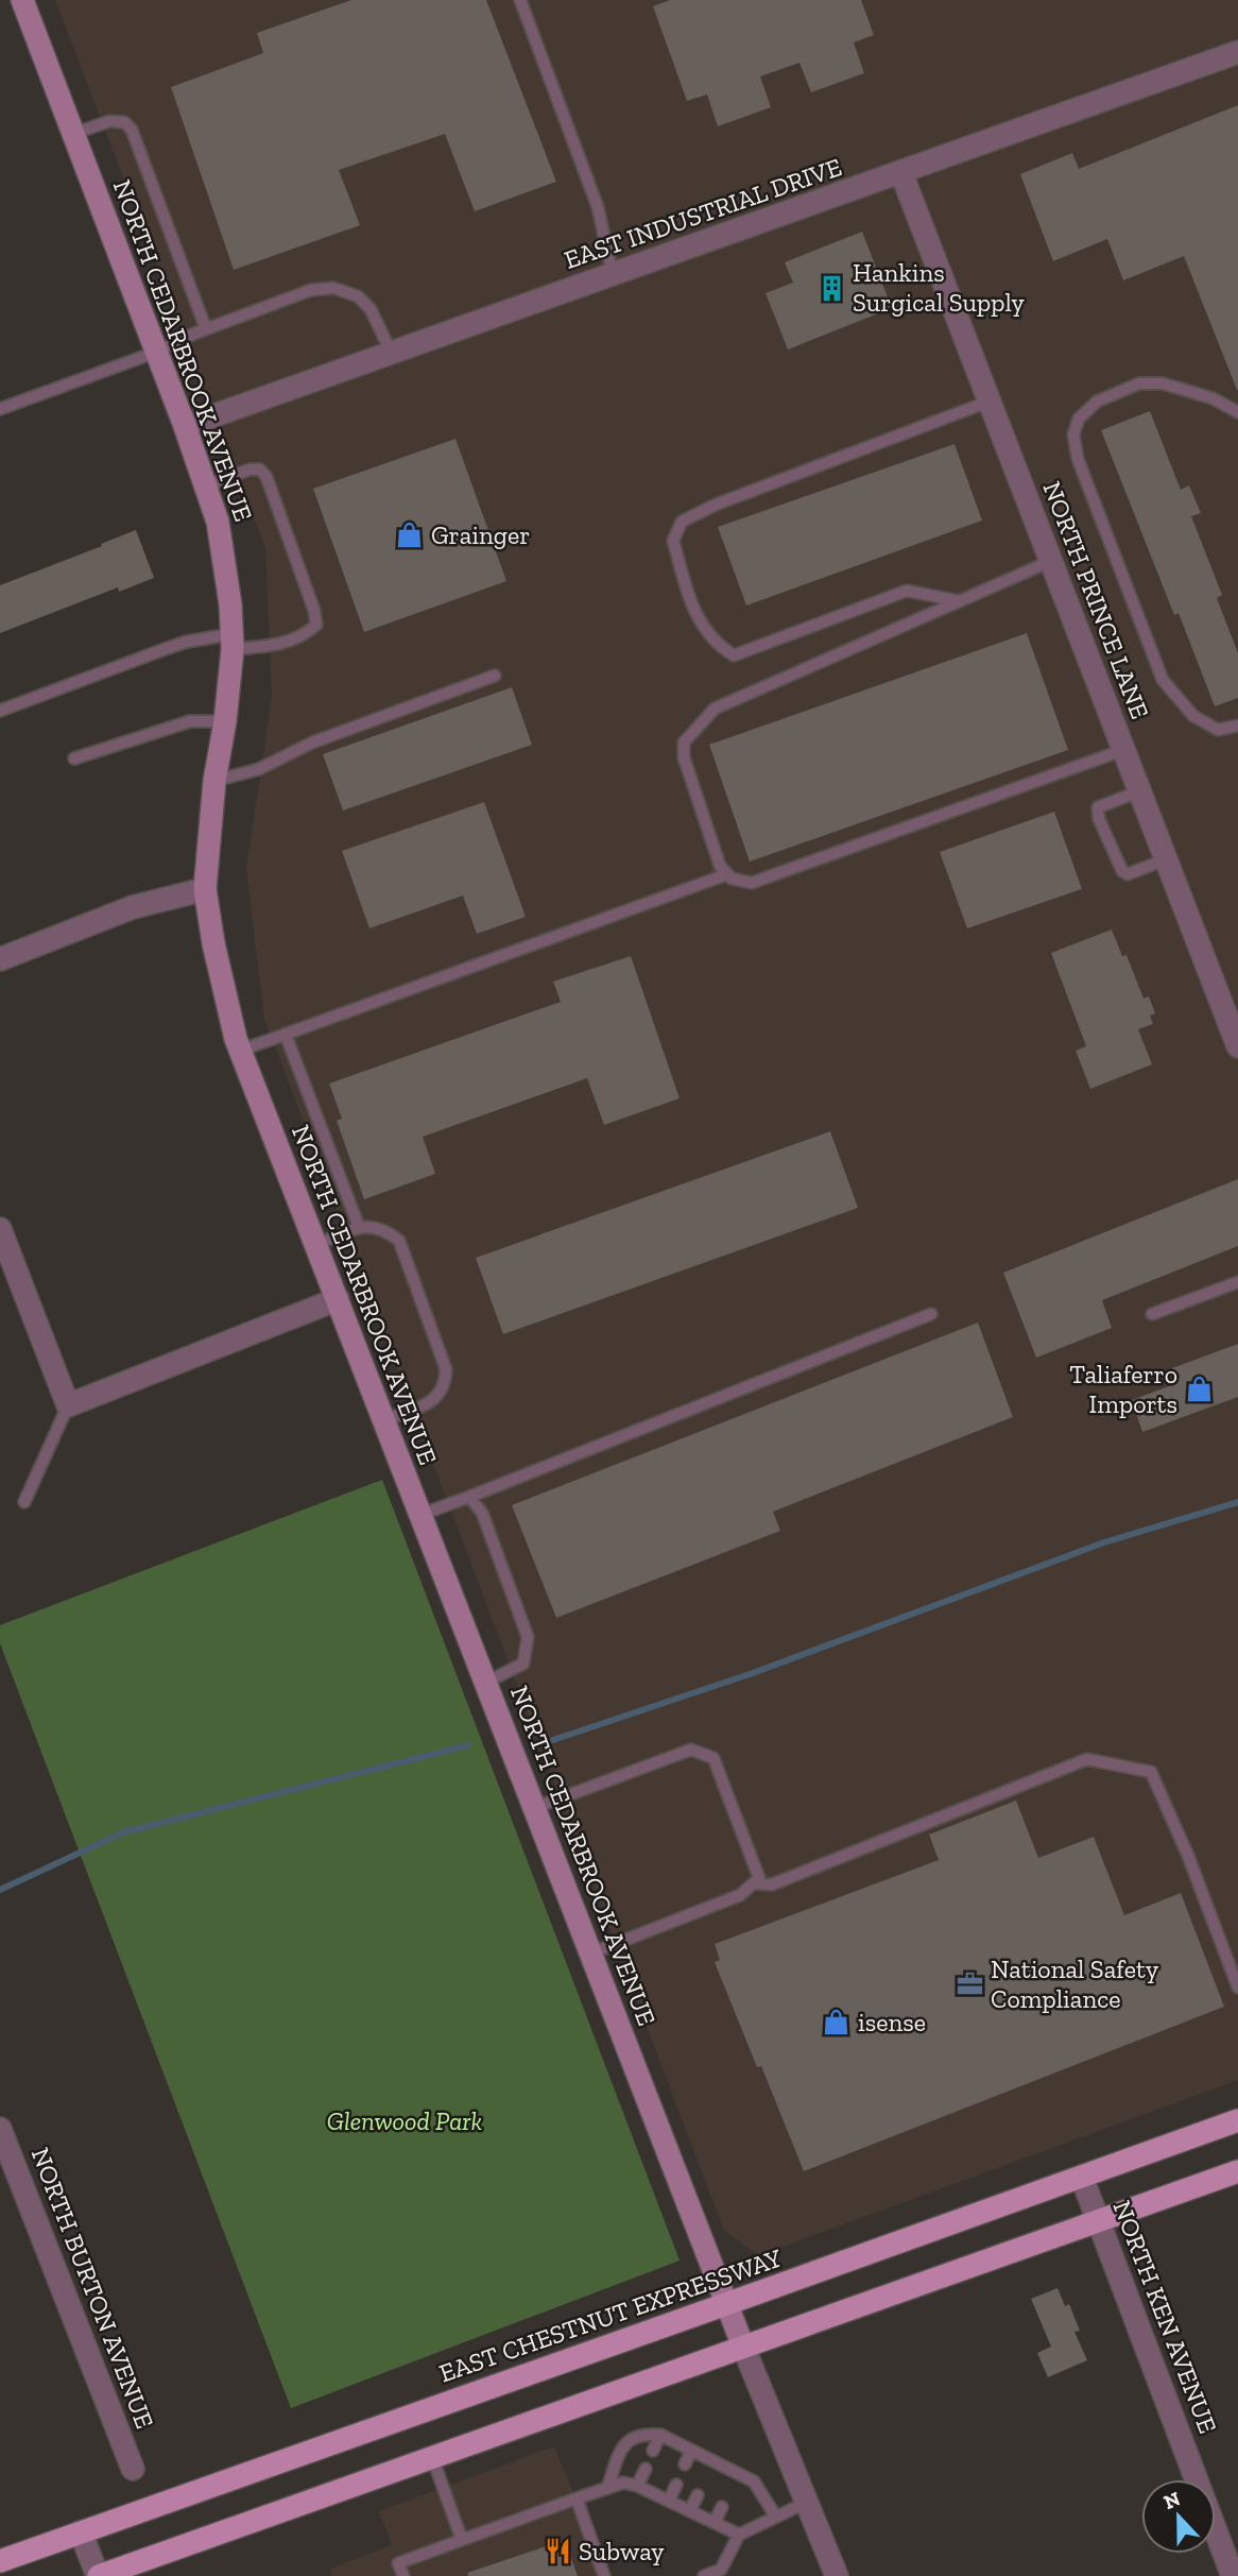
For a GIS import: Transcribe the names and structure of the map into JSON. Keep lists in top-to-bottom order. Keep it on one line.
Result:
{"streets":{"main road":["EAST CHESTNUT EXPRESSWAY"],"street":["EAST INDUSTRIAL DRIVE","NORTH CEDARBROOK AVENUE","NORTH PRINCE LANE","NORTH BURTON AVENUE","NORTH KEN AVENUE"]},"crossings":[["EAST INDUSTRIAL DRIVE","NORTH CEDARBROOK AVENUE"],["EAST INDUSTRIAL DRIVE","NORTH PRINCE LANE"],["NORTH CEDARBROOK AVENUE","EAST CHESTNUT EXPRESSWAY"],["EAST CHESTNUT EXPRESSWAY","NORTH KEN AVENUE"]],"parks":["Glenwood Park"],"places":{"building":["Hankins Surgical Supply"],"shop":["Grainger","Taliaferro Imports","isense"],"office":["National Safety Compliance"],"restaurant":["Subway"]},"north":"top"}
